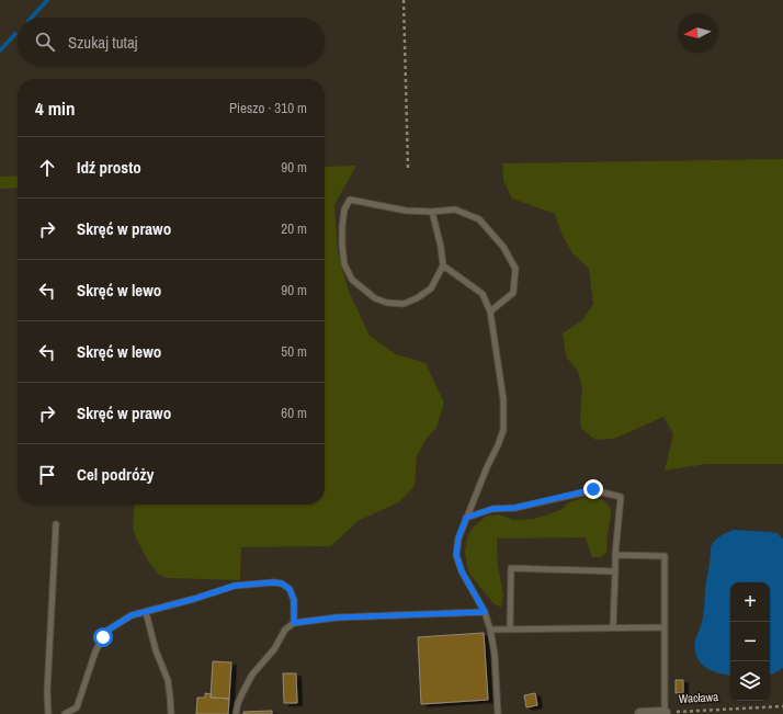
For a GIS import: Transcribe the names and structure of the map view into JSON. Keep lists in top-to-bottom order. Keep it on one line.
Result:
{"streets":{"street":["Wacława"]},"north":"left","page":{"search":"Szukaj tutaj","heading":["4 min","Pieszo · 310 m"],"list":[["Idź prosto","90 m"],["Skręć w prawo","20 m"],["Skręć w lewo","90 m"],["Skręć w lewo","50 m"],["Skręć w prawo","60 m"],"Cel podróży"],"map_buttons":["+","−"]}}
